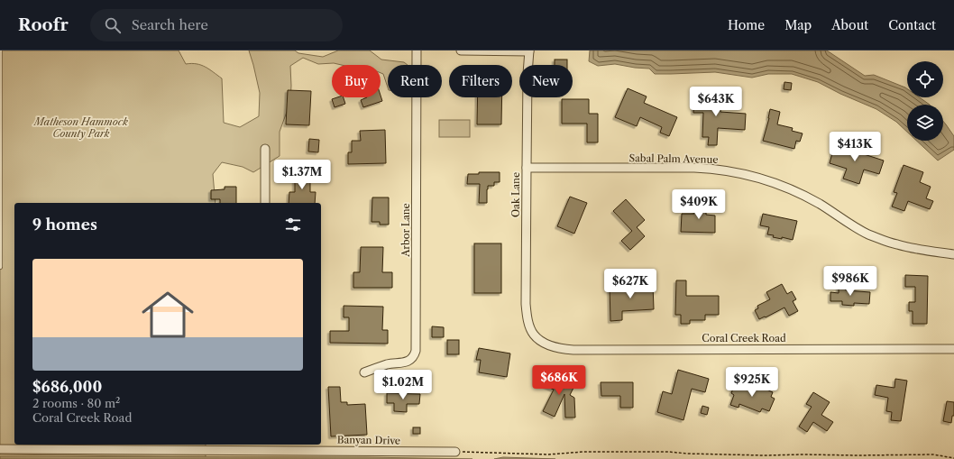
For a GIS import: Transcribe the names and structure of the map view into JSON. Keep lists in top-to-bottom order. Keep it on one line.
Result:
{"streets":{"street":["Sabal Palm Avenue","Oak Lane","Arbor Lane","Coral Creek Road","Banyan Drive"]},"crossings":[["Sabal Palm Avenue","Oak Lane"],["Oak Lane","Coral Creek Road"]],"parks":["Matheson Hammock County Park"],"page":{"header":"Roofr","search":"Search here","nav":["Home","Map","About","Contact"],"chip":["Buy","Rent","Filters","New"],"price":["$643K","$413K","$1.37M","$409K","$986K","$627K","$686K","$925K","$1.02M"],"heading":"9 homes","list":[{"name":"$686,000","note":"2 rooms · 80 m² · Coral Creek Road"}]}}
